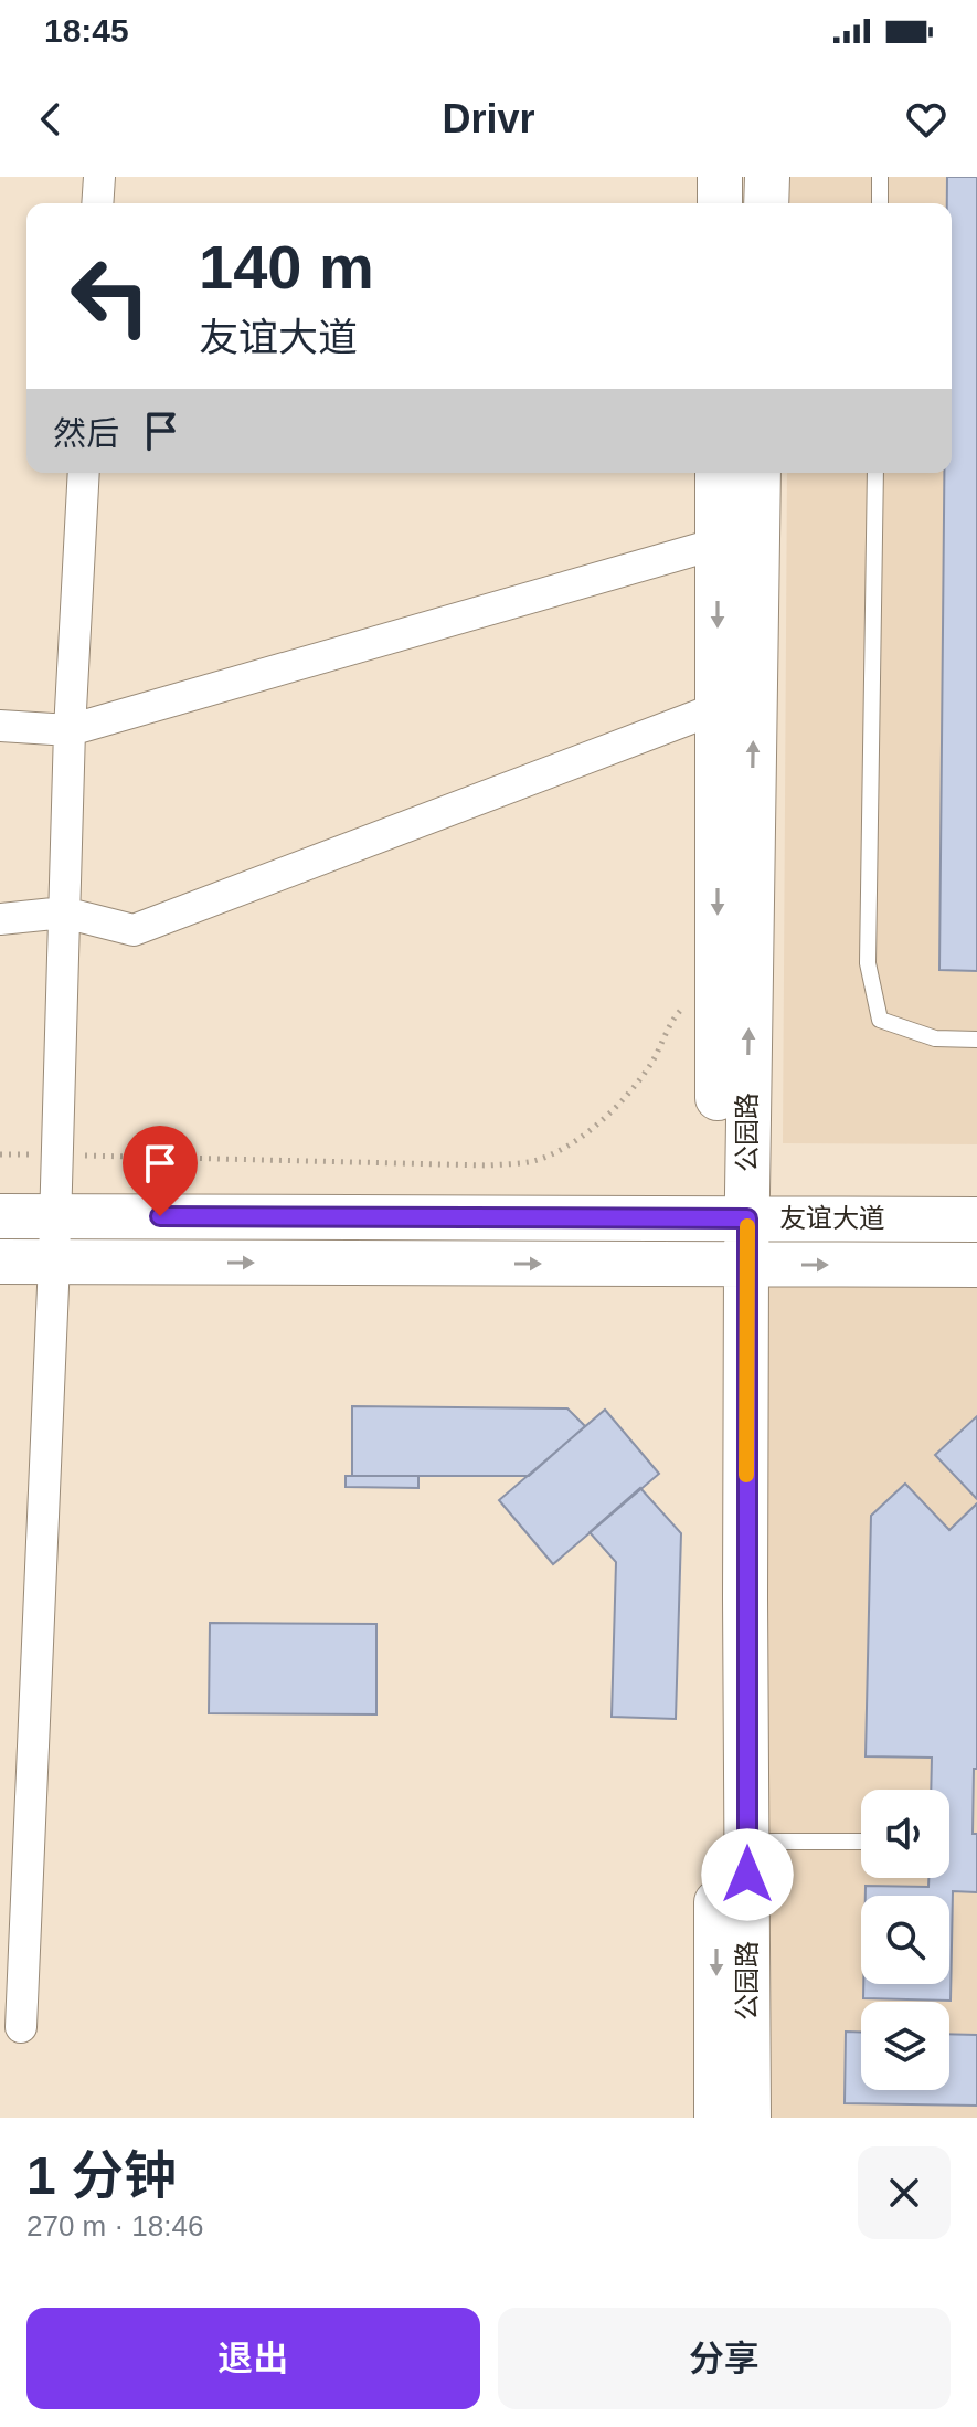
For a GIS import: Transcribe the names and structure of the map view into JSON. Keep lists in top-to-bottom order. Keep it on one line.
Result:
{"streets":{"street":["公园路","友谊大道"]},"crossings":[["公园路","友谊大道"]],"page":{"status":"18:45","header":"Drivr","turn":["140 m","友谊大道"],"then":"然后","heading":["1 分钟","270 m · 18:46"],"buttons":["退出","分享"]}}
